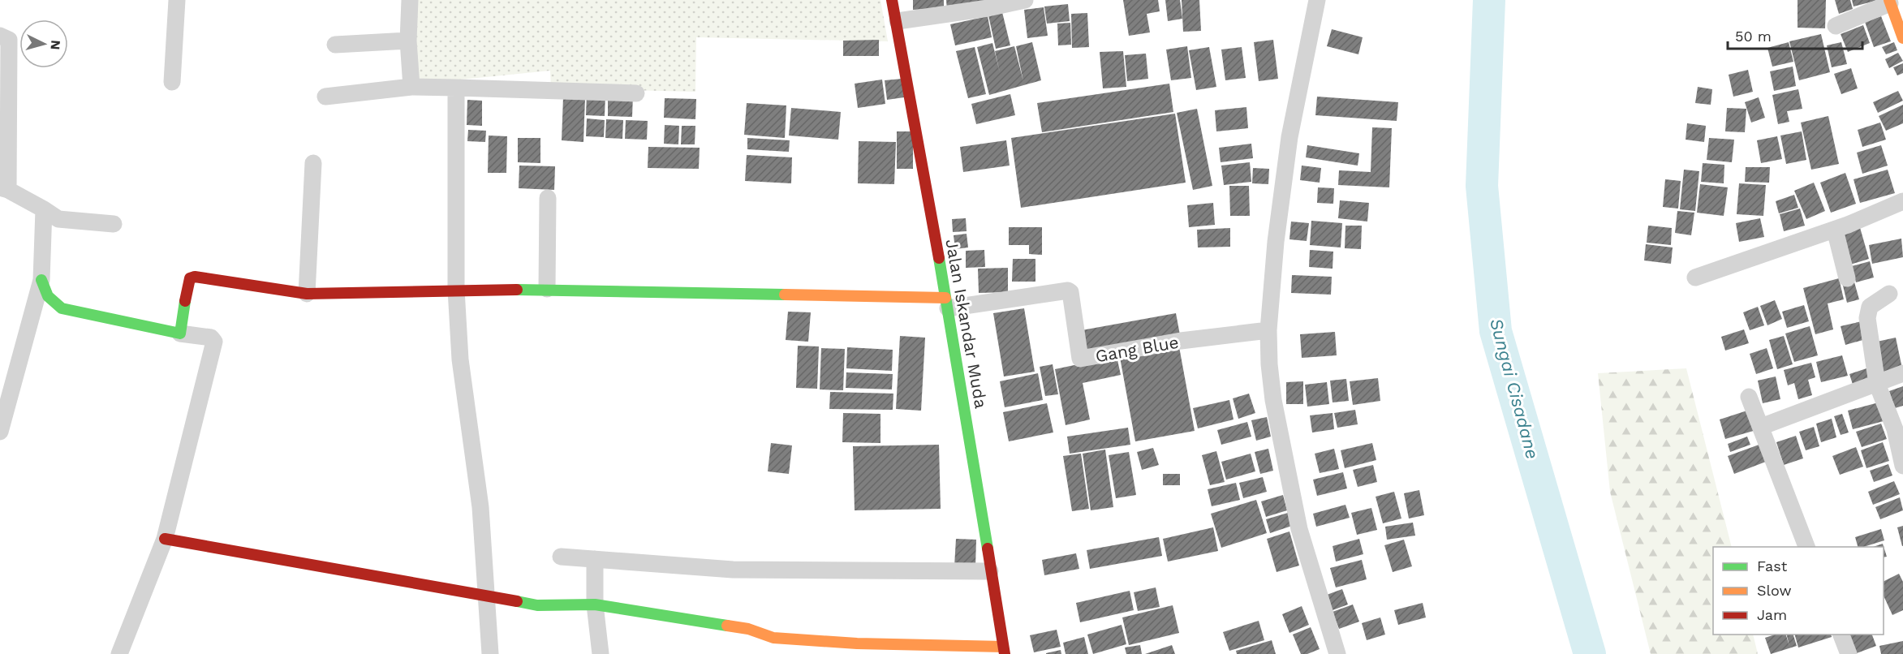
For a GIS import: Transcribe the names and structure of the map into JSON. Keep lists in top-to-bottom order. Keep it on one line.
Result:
{"streets":{"street":["Jalan Iskandar Muda","Gang Blue"]},"crossings":[["Jalan Iskandar Muda","Gang Blue"]],"water":["Sungai Cisadane"],"legend":["Fast","Slow","Jam"],"scale_bar":"50 m","north":"right"}
